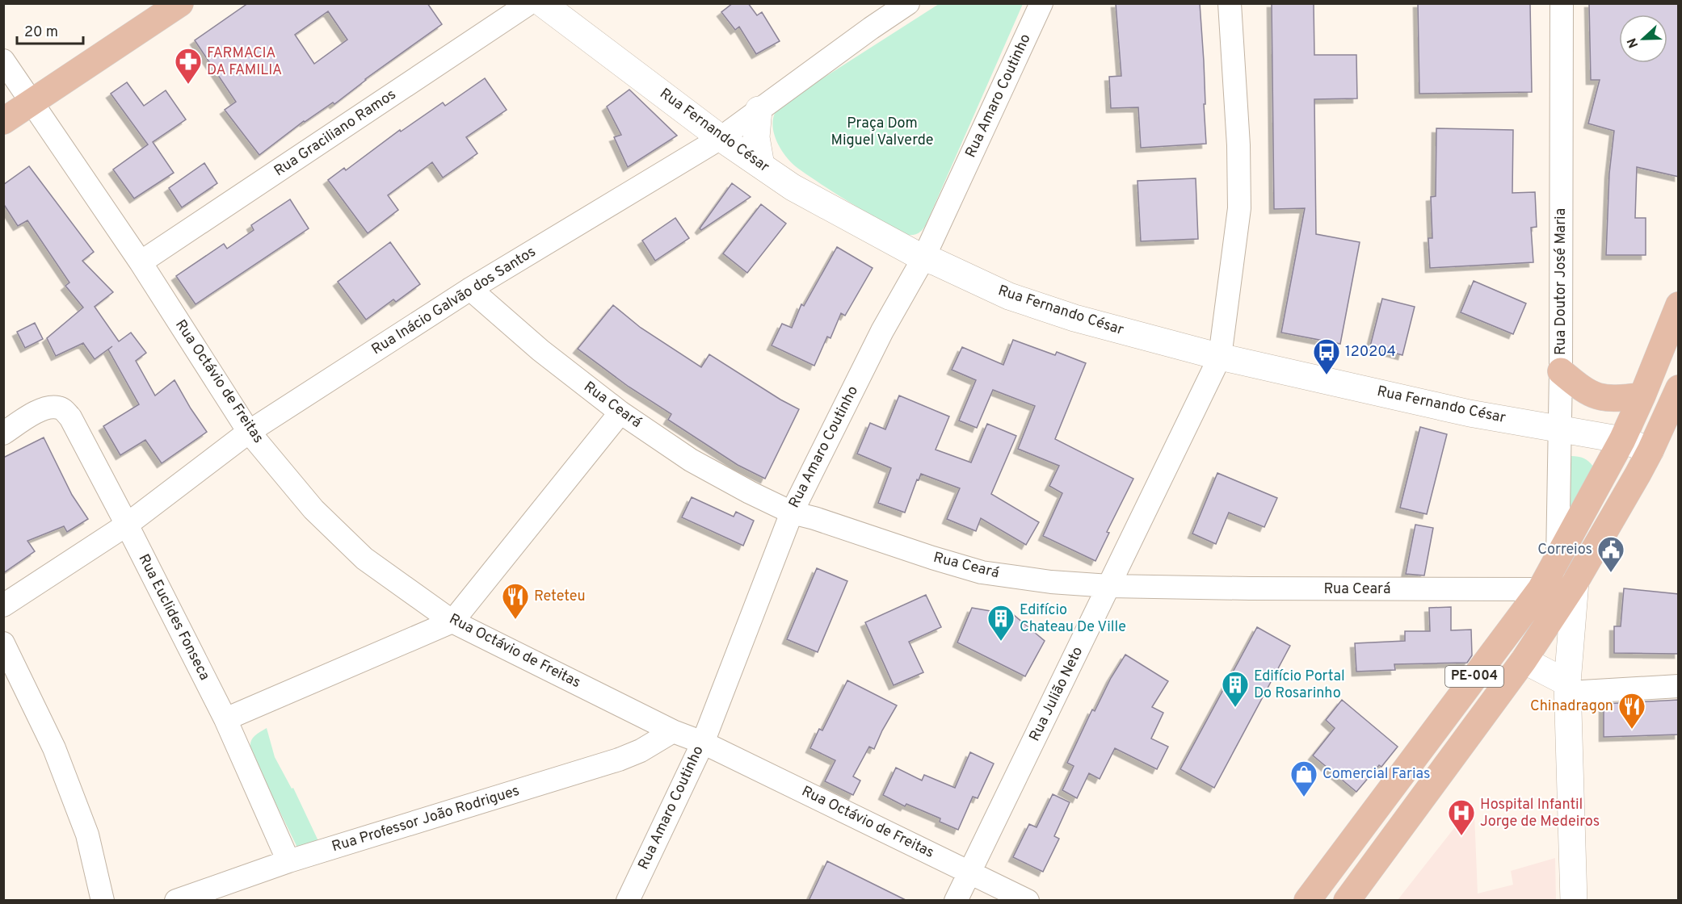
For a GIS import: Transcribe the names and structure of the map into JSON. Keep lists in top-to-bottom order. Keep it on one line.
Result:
{"streets":{"main road":["PE-004"],"street":["Rua Amaro Coutinho","Rua Fernando César","Rua Graciliano Ramos","Rua Doutor José Maria","Rua Inácio Galvão dos Santos","Rua Octávio de Freitas","Rua Ceará","Rua Euclides Fonseca","Rua Julião Neto","Rua Professor João Rodrigues"]},"crossings":[["Rua Amaro Coutinho","Rua Fernando César"],["Rua Amaro Coutinho","Rua Octávio de Freitas"],["Rua Amaro Coutinho","Rua Ceará"],["Rua Fernando César","Rua Doutor José Maria"],["Rua Fernando César","Rua Inácio Galvão dos Santos"],["Rua Fernando César","PE-004"],["Rua Fernando César","Rua Julião Neto"],["Rua Graciliano Ramos","Rua Octávio de Freitas"],["Rua Doutor José Maria","PE-004"],["Rua Inácio Galvão dos Santos","Rua Octávio de Freitas"],["Rua Inácio Galvão dos Santos","Rua Ceará"],["Rua Inácio Galvão dos Santos","Rua Euclides Fonseca"],["Rua Octávio de Freitas","Rua Julião Neto"],["Rua Octávio de Freitas","Rua Professor João Rodrigues"],["Rua Ceará","PE-004"],["Rua Ceará","Rua Julião Neto"],["Rua Euclides Fonseca","Rua Professor João Rodrigues"]],"parks":["Praça Dom Miguel Valverde"],"places":{"pharmacy":["FARMACIA DA FAMILIA"],"bus stop":["120204"],"public building":["Correios"],"restaurant":["Reteteu","Chinadragon"],"building":["Edifício Chateau De Ville","Edifício Portal Do Rosarinho"],"shop":["Comercial Farias"],"hospital":["Hospital Infantil Jorge de Medeiros"]},"scale_bar":"20 m","north":"left"}
